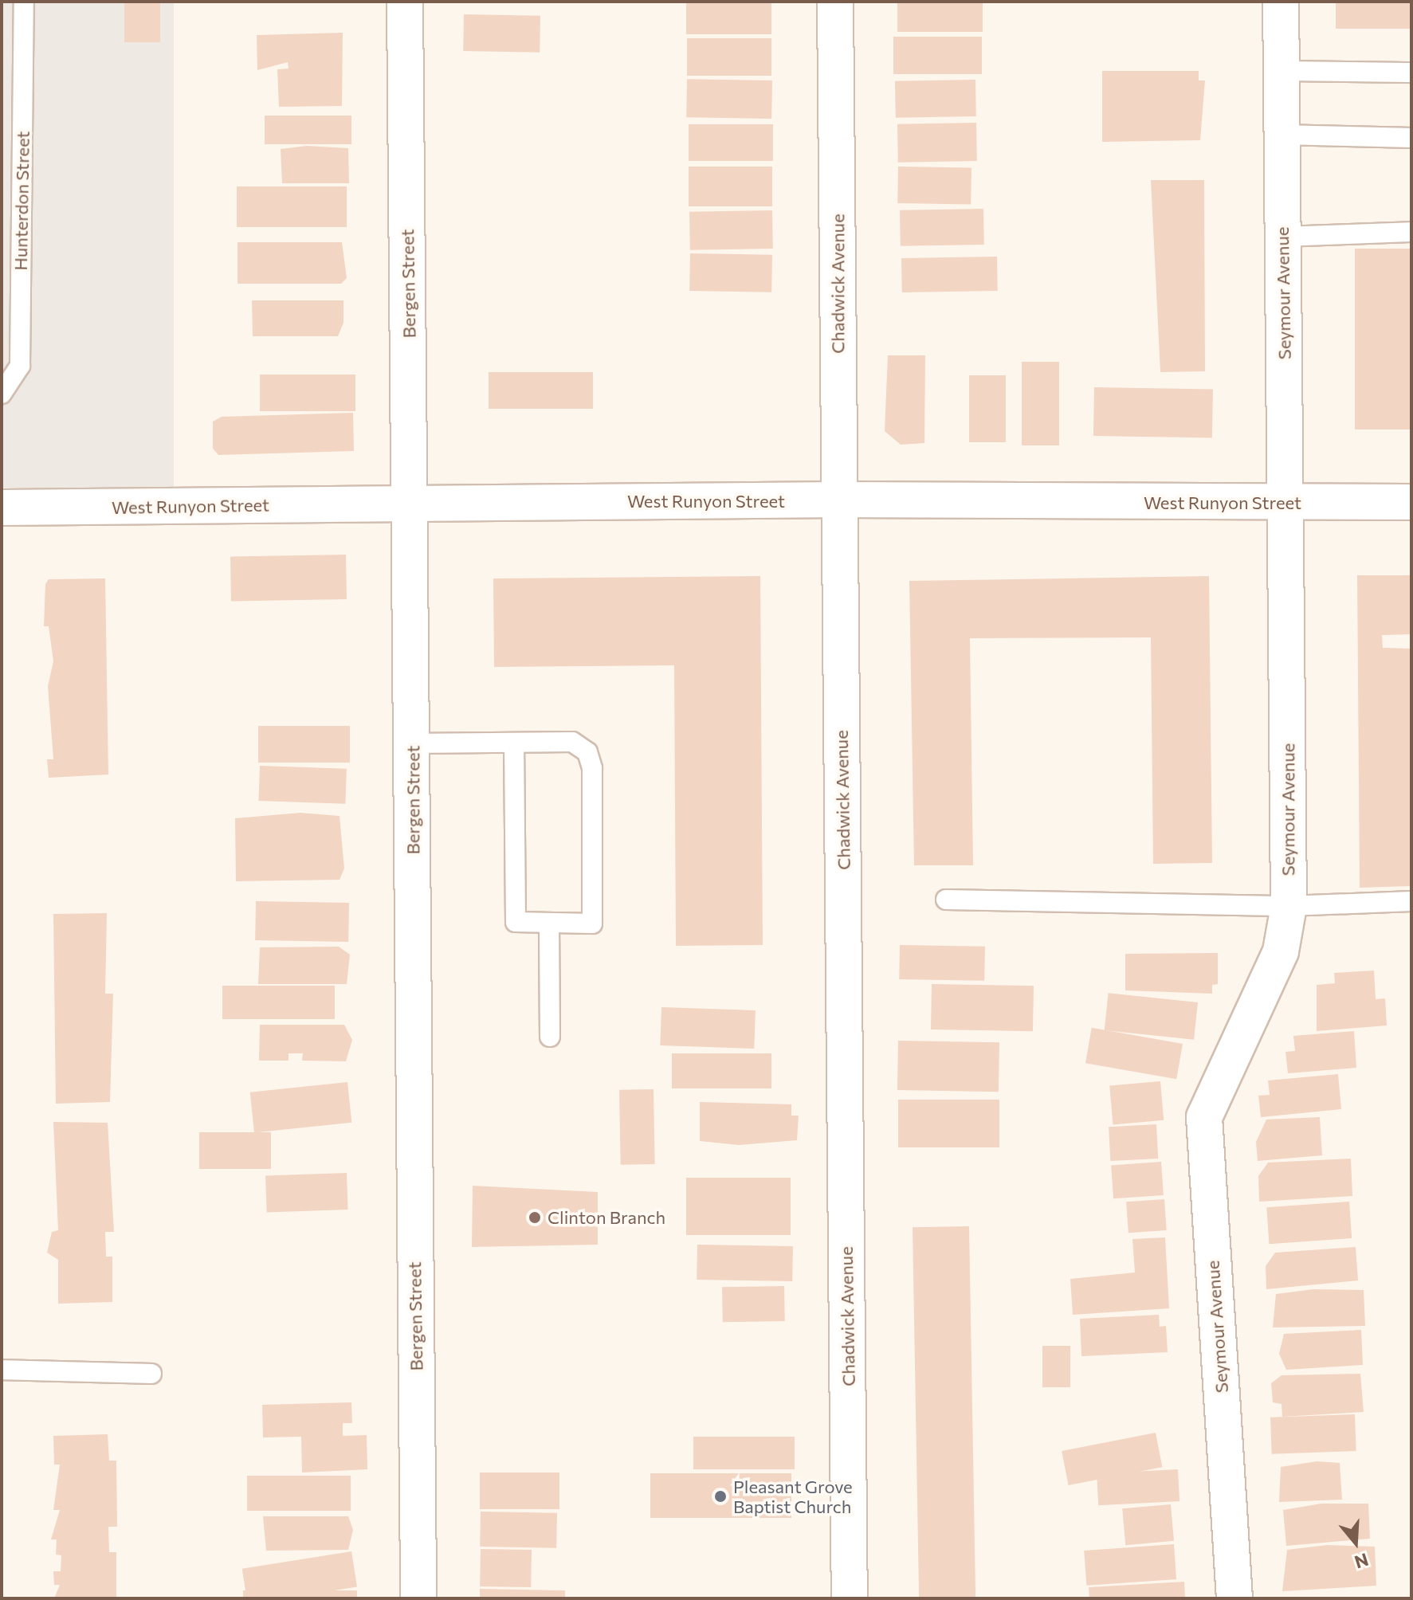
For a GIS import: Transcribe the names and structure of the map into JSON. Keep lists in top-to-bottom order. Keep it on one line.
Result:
{"streets":{"street":["Bergen Street","Chadwick Avenue","Seymour Avenue","West Runyon Street"],"lane":["Hunterdon Street"]},"crossings":[["Bergen Street","West Runyon Street"],["Chadwick Avenue","West Runyon Street"],["Seymour Avenue","West Runyon Street"]],"places":["Clinton Branch","Pleasant Grove Baptist Church"],"north":"bottom"}
